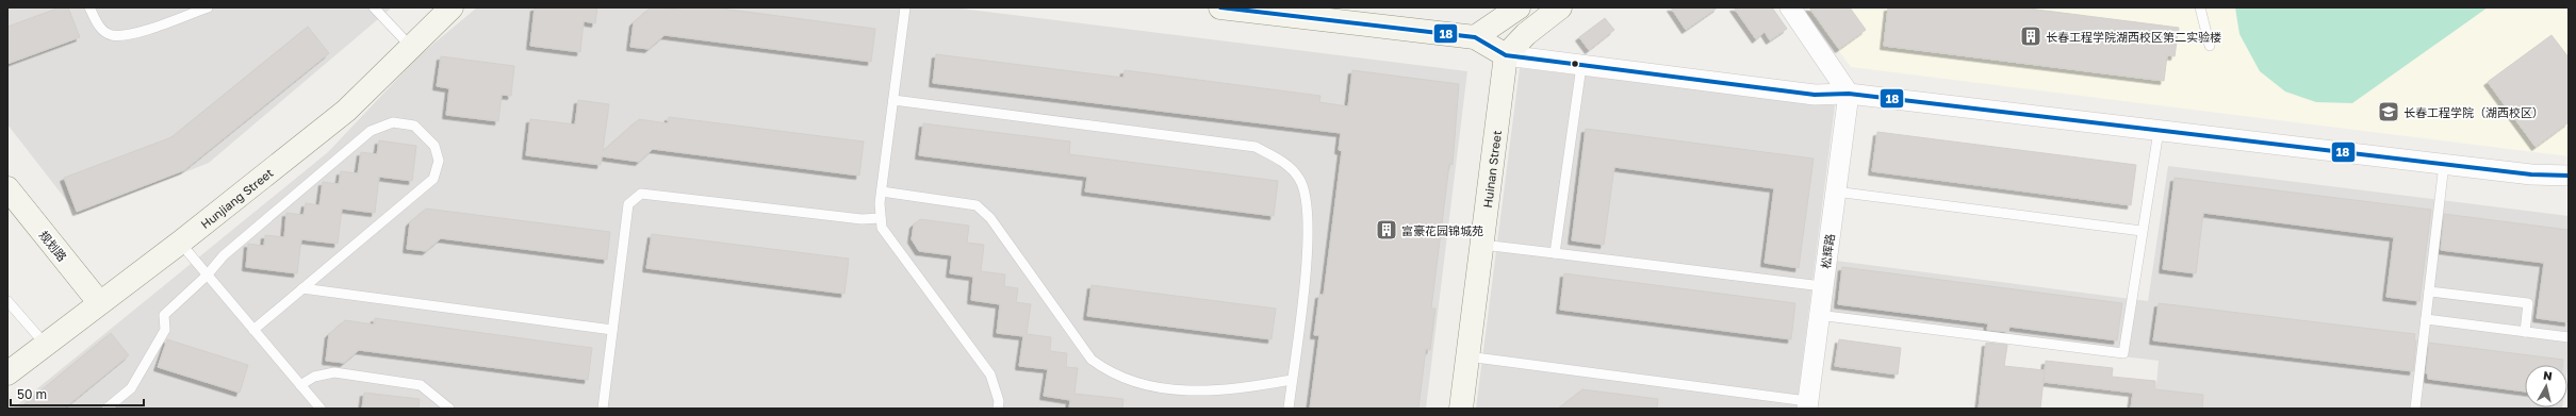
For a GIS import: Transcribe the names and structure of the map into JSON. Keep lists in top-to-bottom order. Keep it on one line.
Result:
{"streets":{"street":["Huinan Street","Hunjiang Street","规划路","松辉路"]},"crossings":[["Hunjiang Street","规划路"]],"places":{"building":["长春工程学院湖西校区第二实验楼","富豪花园锦城苑"],"school or university":["长春工程学院（湖西校区）"]},"lines":["transit line 18"],"scale_bar":"50 m","north":"top"}
